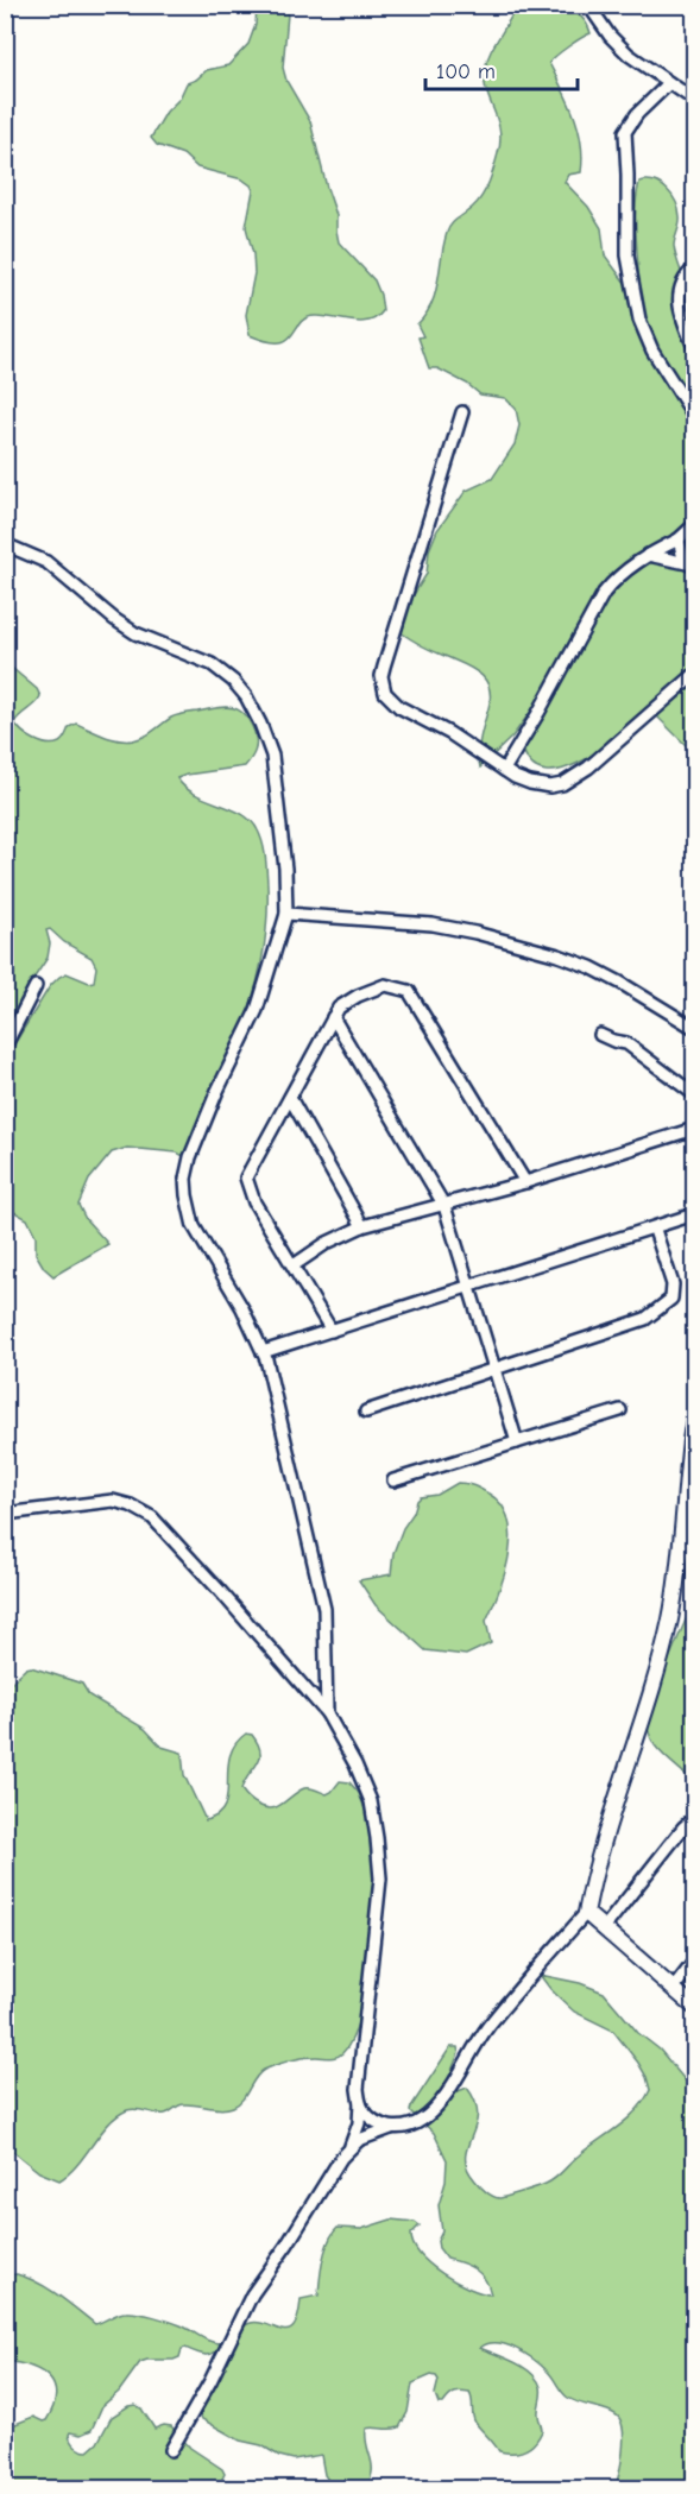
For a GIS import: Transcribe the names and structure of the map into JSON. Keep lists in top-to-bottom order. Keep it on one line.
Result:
{"scale_bar":"100 m"}
